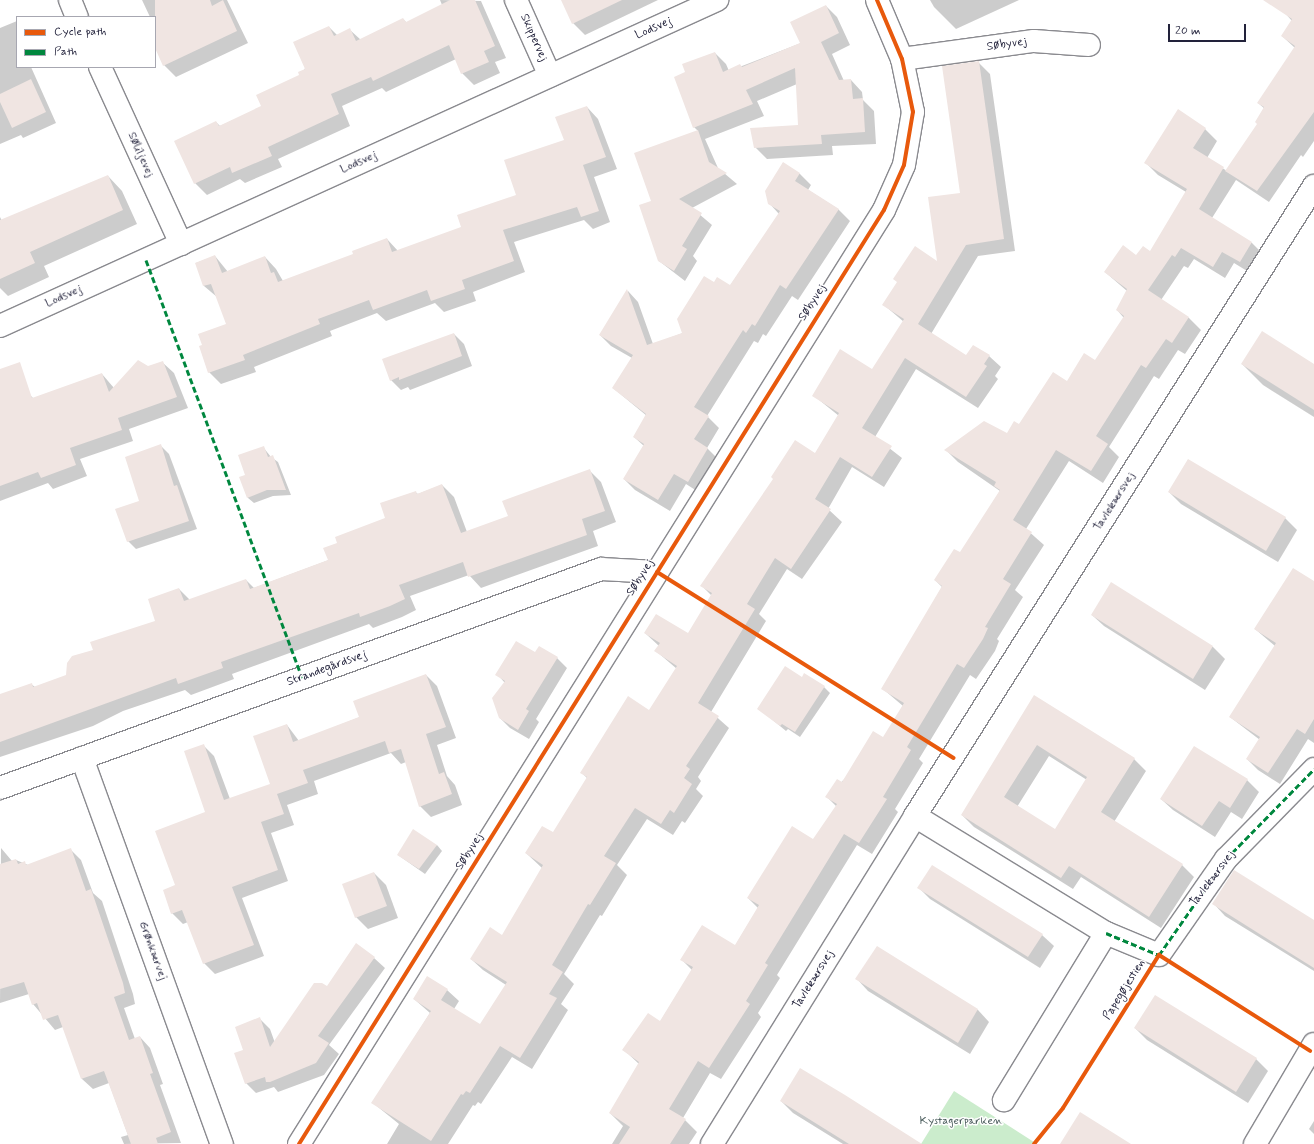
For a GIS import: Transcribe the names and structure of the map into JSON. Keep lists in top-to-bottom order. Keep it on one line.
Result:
{"streets":{"street":["Lodsvej","Skippervej","Søbyvej","Søliljevej","Tavlekærsvej","Strandegårdsvej","Grønkærvej"],"cycle path":["Papegøjestien"]},"crossings":[["Lodsvej","Skippervej"],["Lodsvej","Søliljevej"],["Søbyvej","Strandegårdsvej"],["Strandegårdsvej","Grønkærvej"]],"parks":["Kystagerparken"],"legend":["Cycle path","Path"],"scale_bar":"20 m"}
